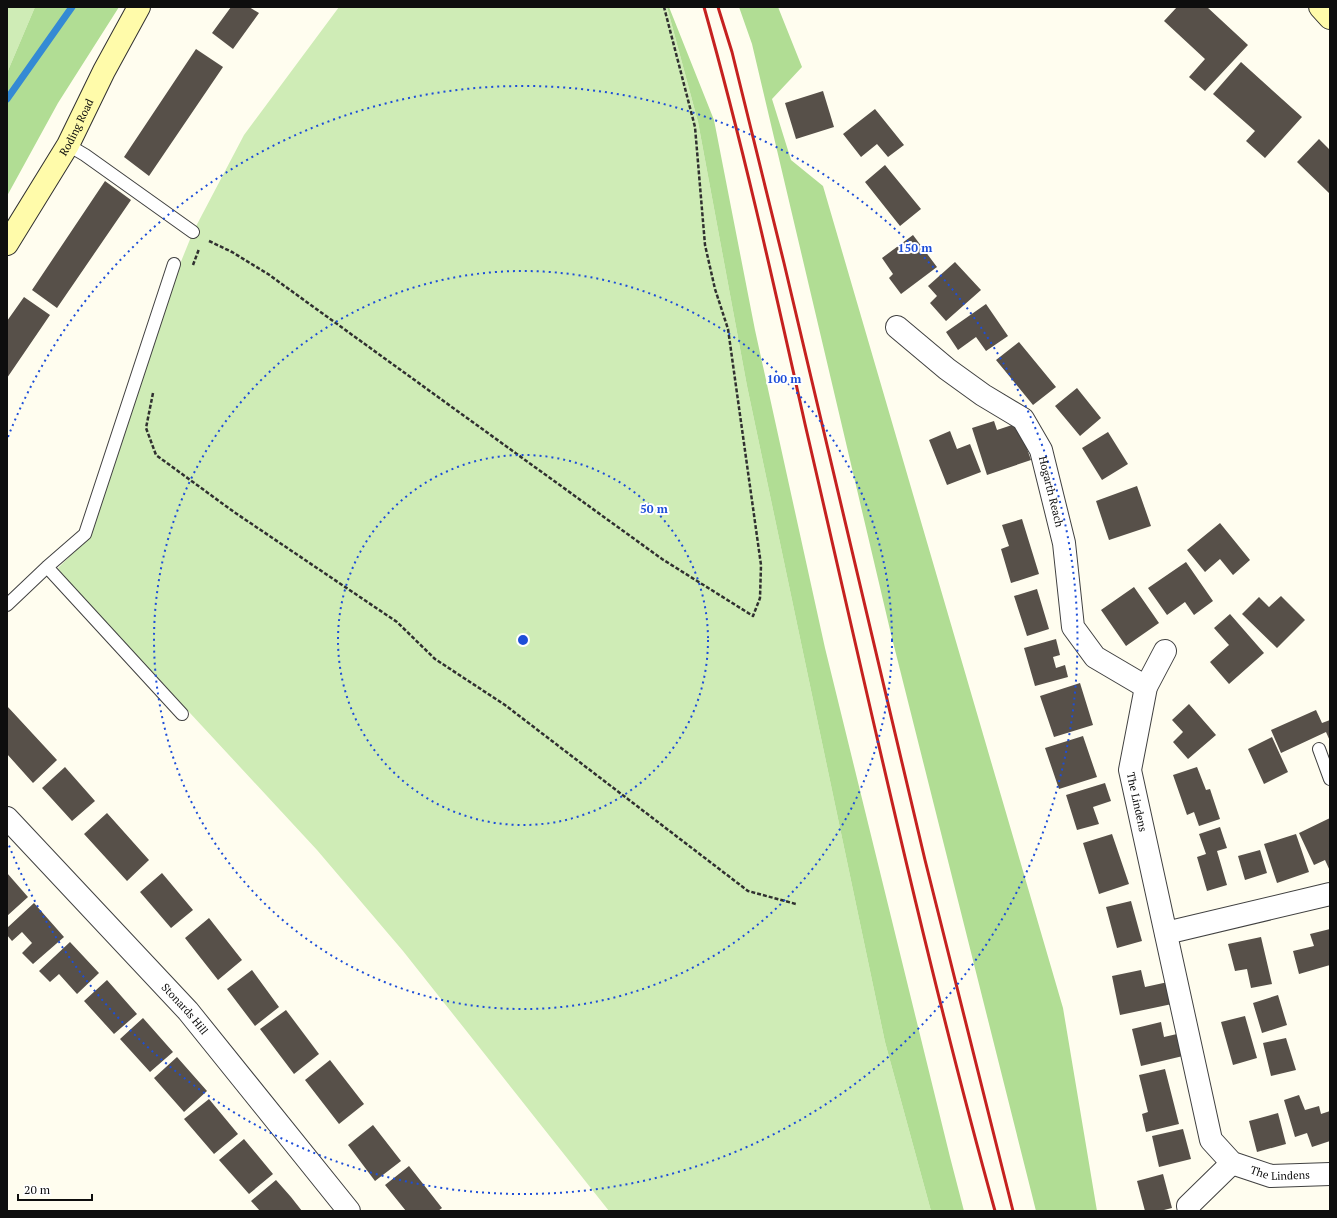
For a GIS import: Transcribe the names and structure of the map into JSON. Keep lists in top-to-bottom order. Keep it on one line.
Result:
{"streets":{"street":["Roding Road","Hogarth Reach","The Lindens","Stonards Hill"]},"crossings":[["Hogarth Reach","The Lindens"]],"scale_bar":"20 m","rings":["150 m","100 m","50 m"]}
